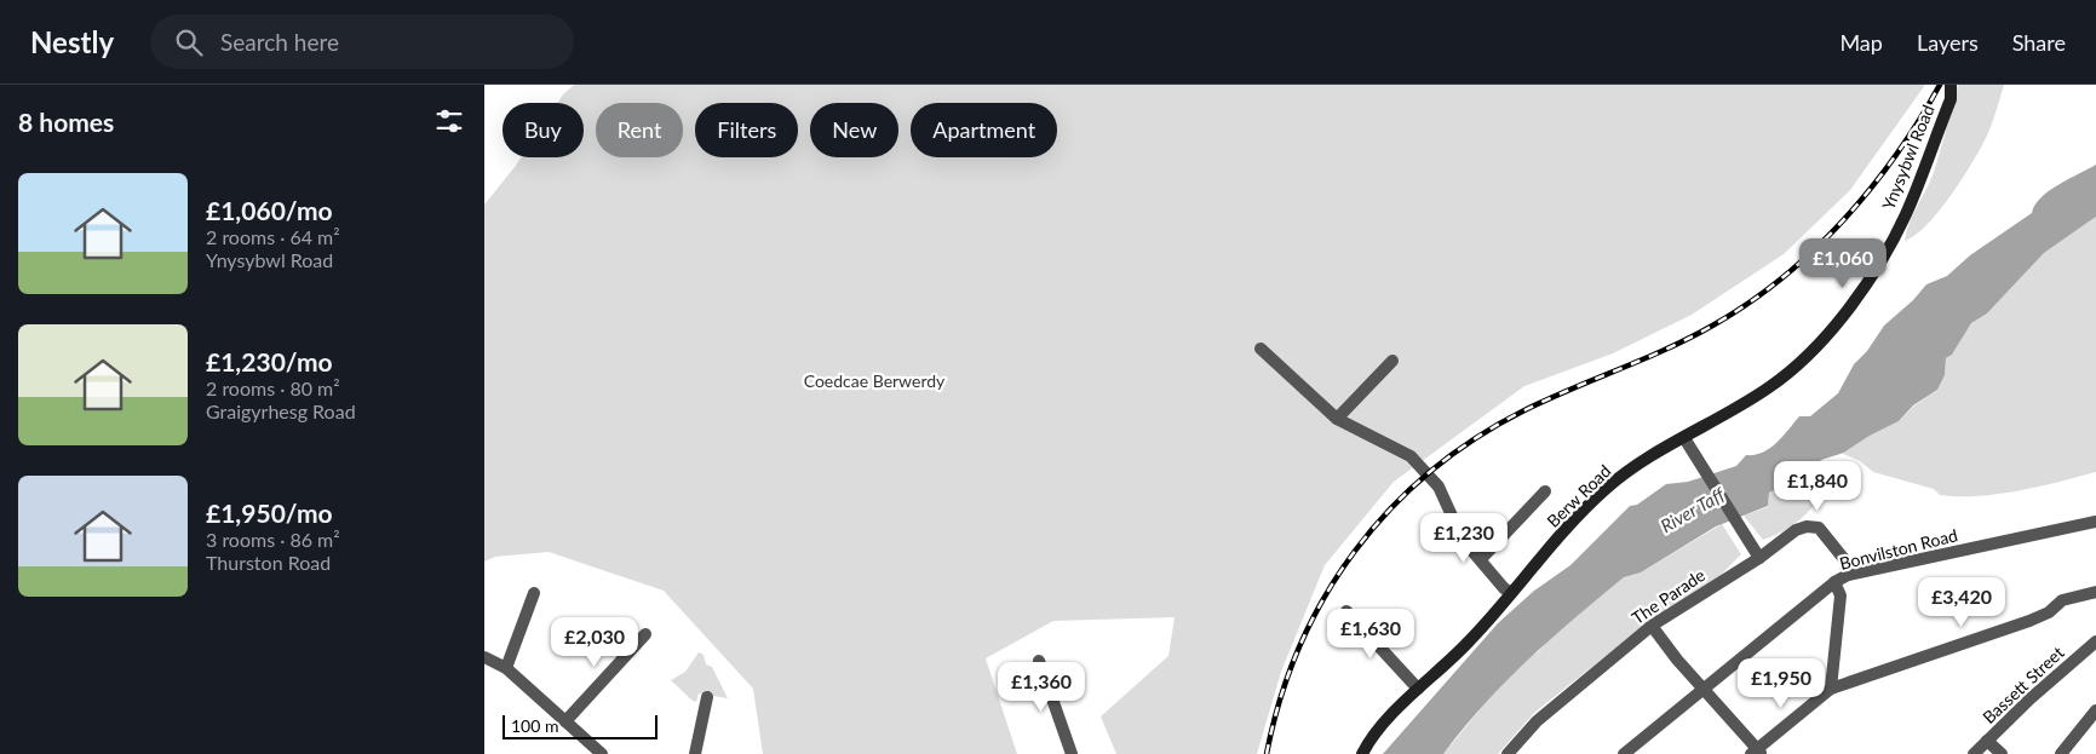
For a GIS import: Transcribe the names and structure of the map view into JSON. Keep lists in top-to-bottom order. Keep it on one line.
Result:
{"streets":{"main road":["Ynysybwl Road","Berw Road"],"street":["Bonvilston Road","The Parade","Bassett Street"]},"crossings":[["Ynysybwl Road","Berw Road"],["Bonvilston Road","The Parade"]],"water":["River Taff"],"parks":["Coedcae Berwerdy"],"scale_bar":"100 m","page":{"header":"Nestly","search":"Search here","nav":["Map","Layers","Share"],"heading":"8 homes","chip":["Buy","Rent","Filters","New","Apartment"],"list":[{"name":"£1,060/mo","note":"2 rooms · 64 m² · Ynysybwl Road"},{"name":"£1,230/mo","note":"2 rooms · 80 m² · Graigyrhesg Road"},{"name":"£1,950/mo","note":"3 rooms · 86 m² · Thurston Road"}],"price":["£1,060","£1,840","£1,230","£3,420","£1,630","£2,030","£1,950","£1,360"],"scale":"100 m"}}
